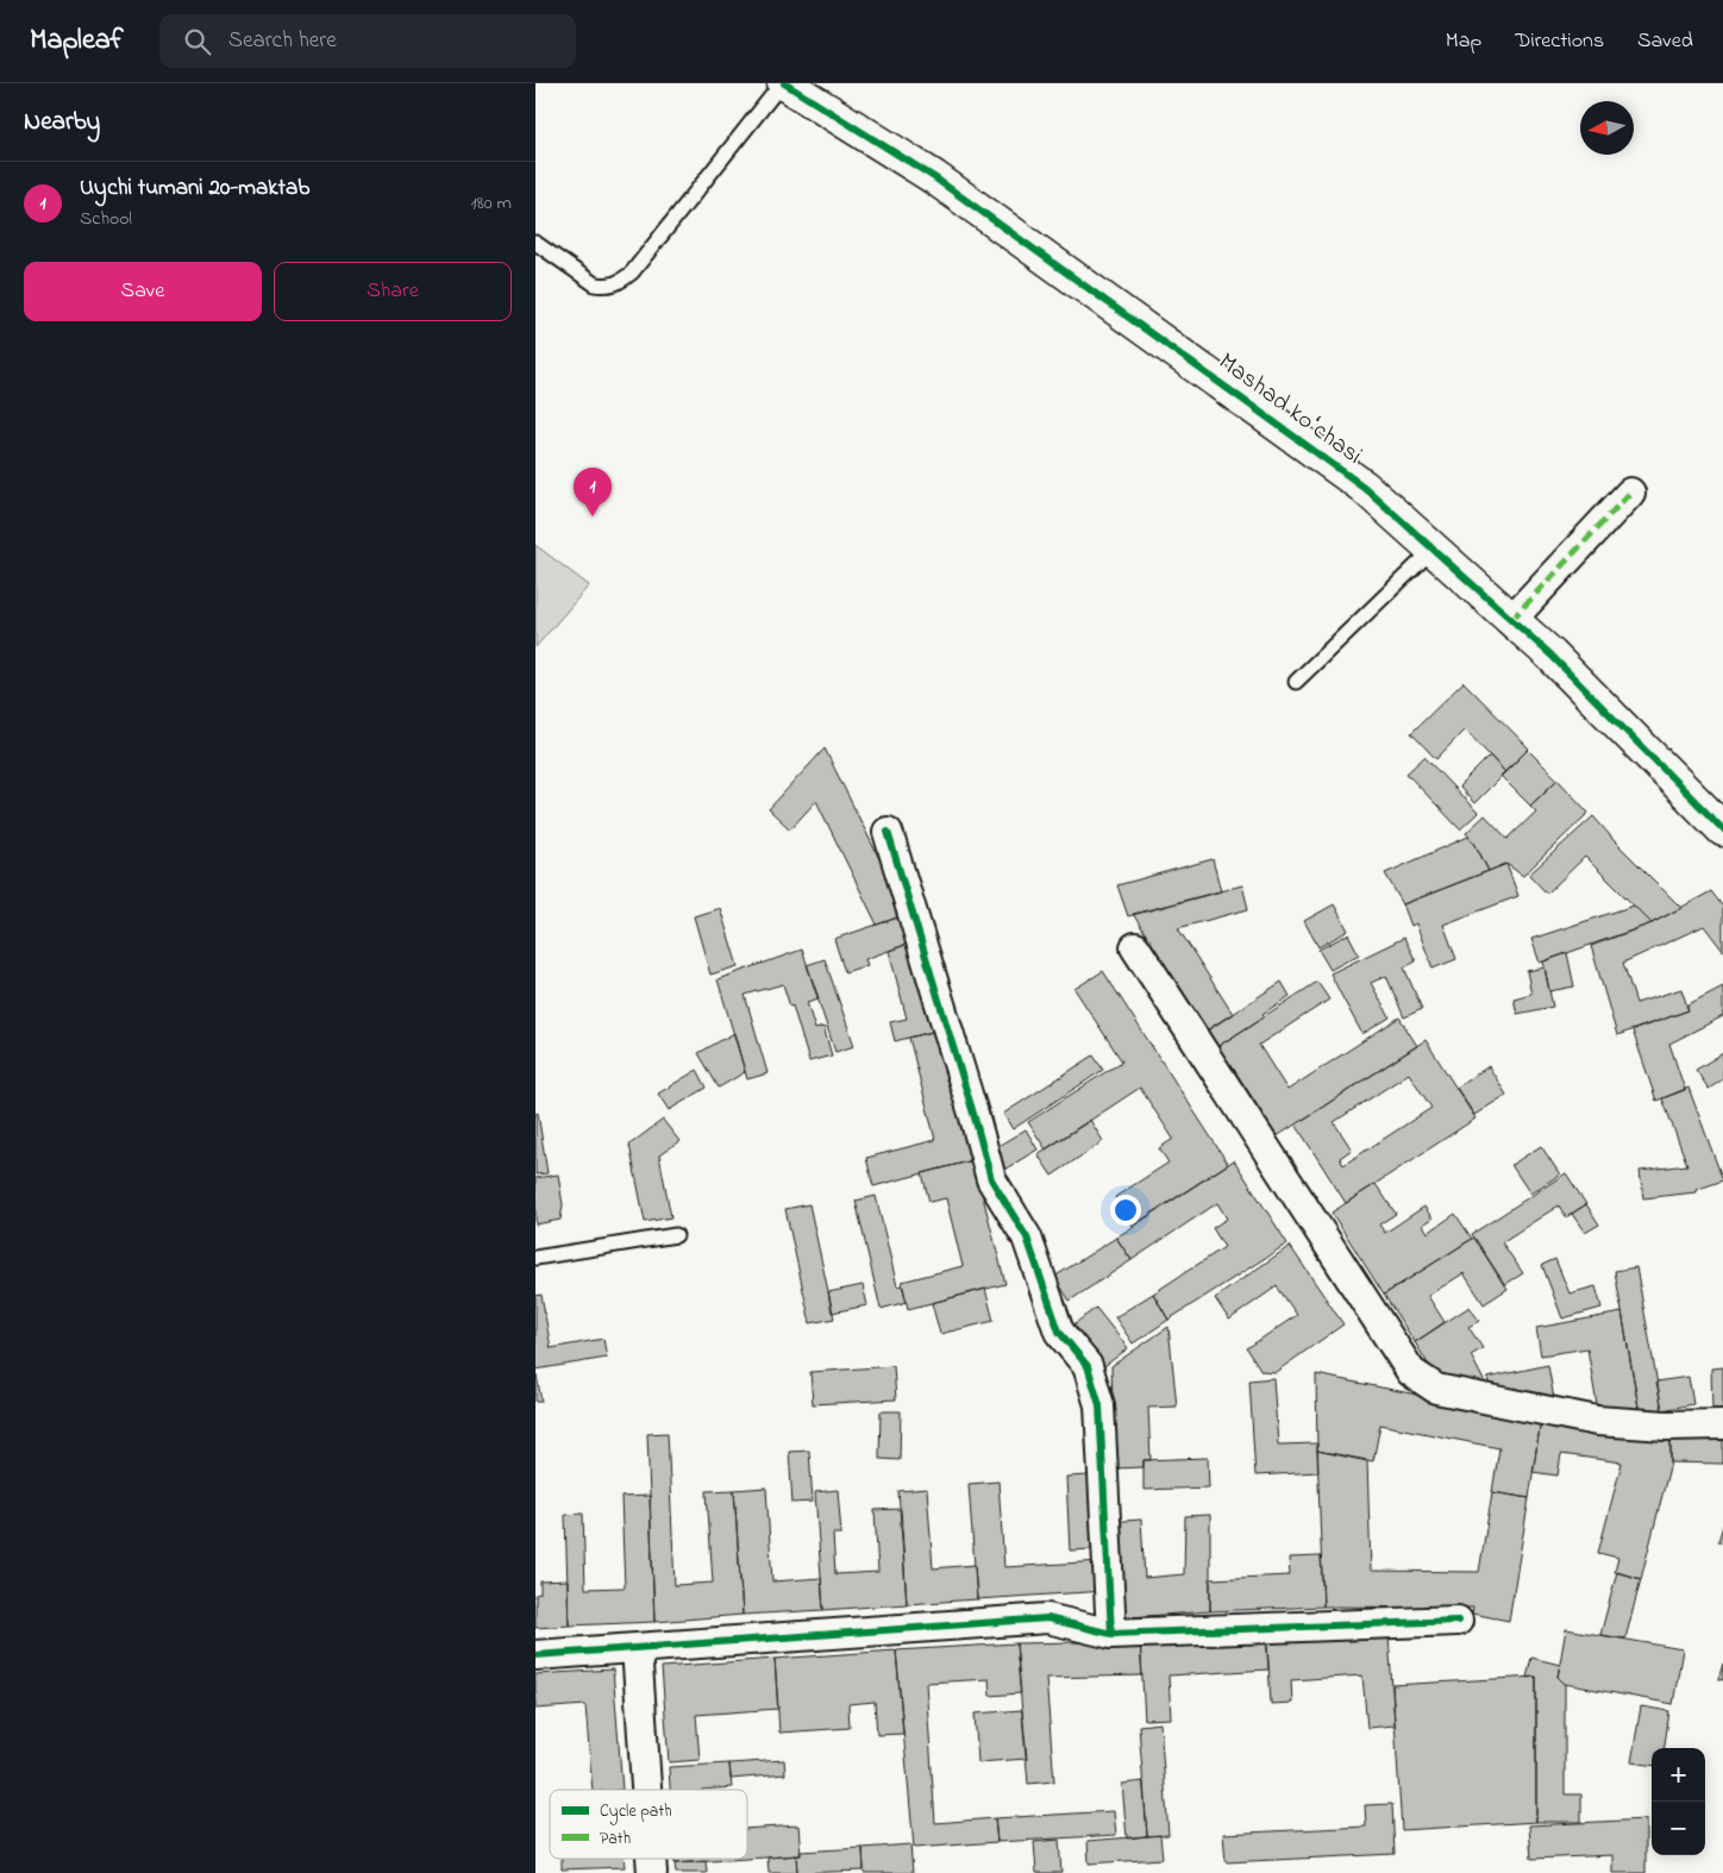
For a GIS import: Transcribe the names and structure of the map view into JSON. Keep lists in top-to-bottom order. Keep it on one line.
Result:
{"streets":{"street":["Mashad koʻchasi"]},"legend":["Cycle path","Path"],"north":"left","page":{"header":"Mapleaf","search":"Search here","nav":["Map","Directions","Saved"],"heading":"Nearby","list":[{"mark":"1","name":"Uychi tumani 20-maktab","note":"School","value":"180 m"}],"buttons":["Save","Share"],"pins":"1","map_buttons":["+","−"]}}
